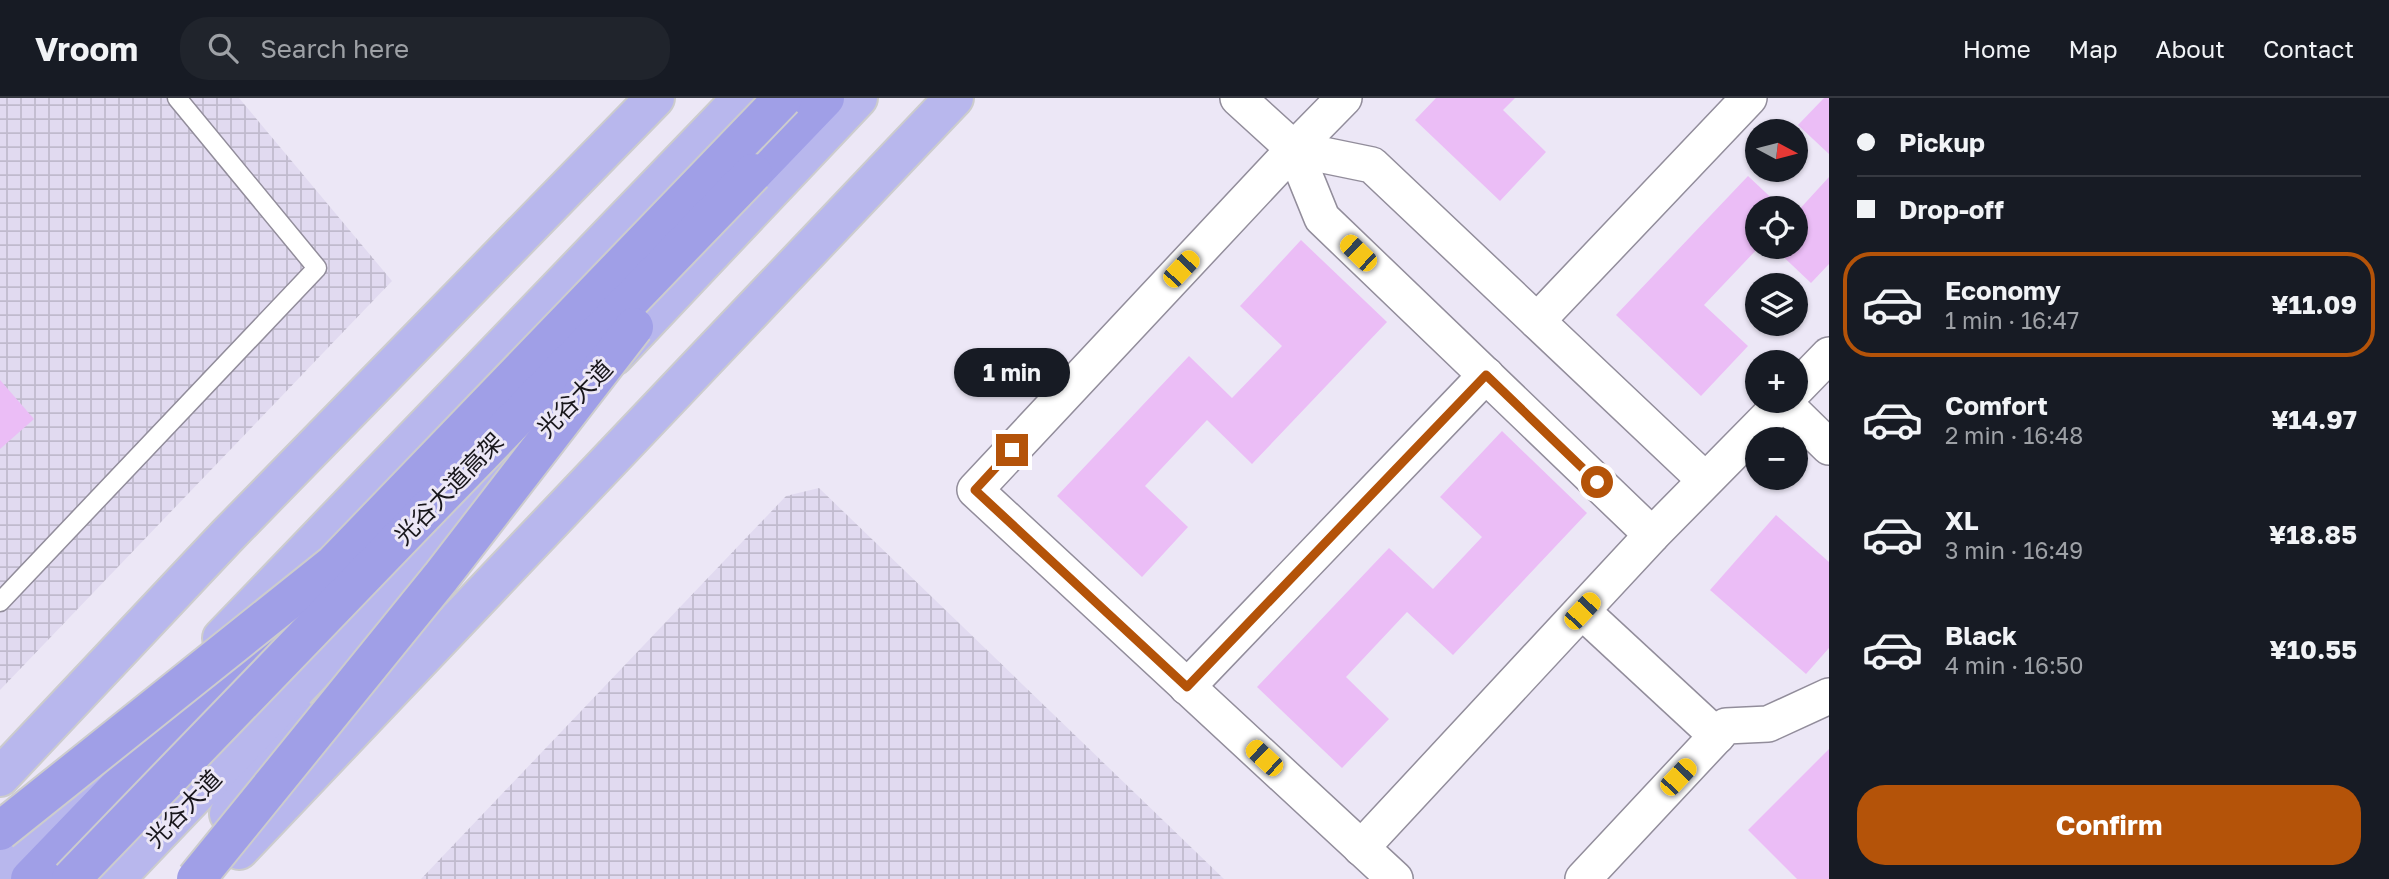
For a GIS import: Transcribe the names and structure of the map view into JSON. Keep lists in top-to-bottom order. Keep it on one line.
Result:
{"streets":{"highway":["光谷大道高架"],"main road":["光谷大道"]},"north":"right","page":{"header":"Vroom","search":"Search here","nav":["Home","Map","About","Contact"],"banner":["Pickup","Drop-off"],"map_buttons":["+","−"],"list":[{"name":"Economy","note":"1 min · 16:47","value":"¥11.09"},{"name":"Comfort","note":"2 min · 16:48","value":"¥14.97"},{"name":"XL","note":"3 min · 16:49","value":"¥18.85"},{"name":"Black","note":"4 min · 16:50","value":"¥10.55"}],"bubble":"1 min","buttons":"Confirm"}}
